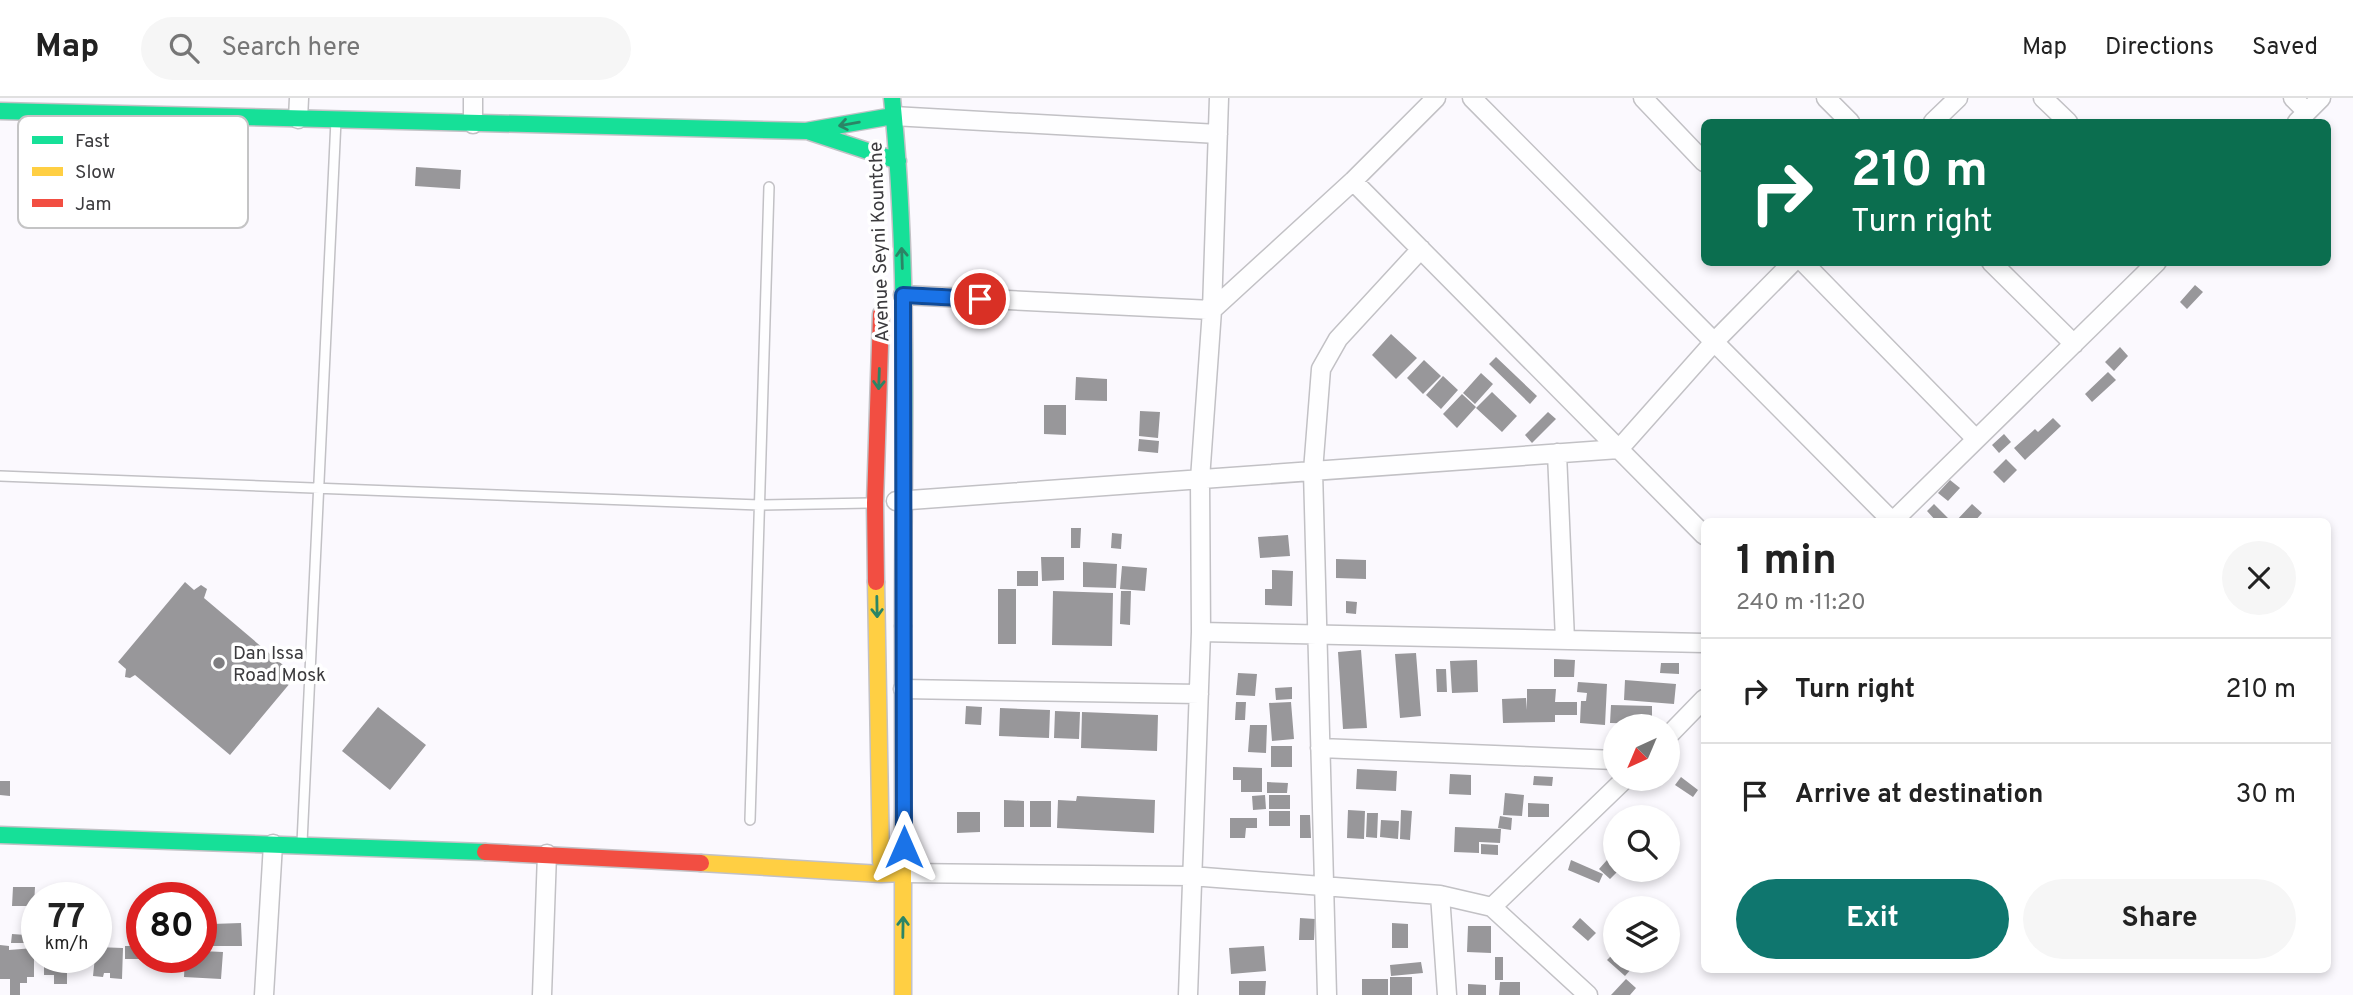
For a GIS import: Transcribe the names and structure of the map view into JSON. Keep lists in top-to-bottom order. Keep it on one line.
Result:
{"streets":{"main road":["Avenue Seyni Kountche"]},"places":["Dan Issa Road Mosk"],"legend":["Fast","Slow","Jam"],"north":"bottom left","page":{"header":"Map","search":"Search here","nav":["Map","Directions","Saved"],"turn":["210 m","Turn right"],"heading":["1 min","240 m · 11:20"],"list":[{"name":"Turn right","value":"210 m"},{"name":"Arrive at destination","value":"30 m"}],"buttons":["Exit","Share"],"speed":"77 km/h","limit":"80"}}
